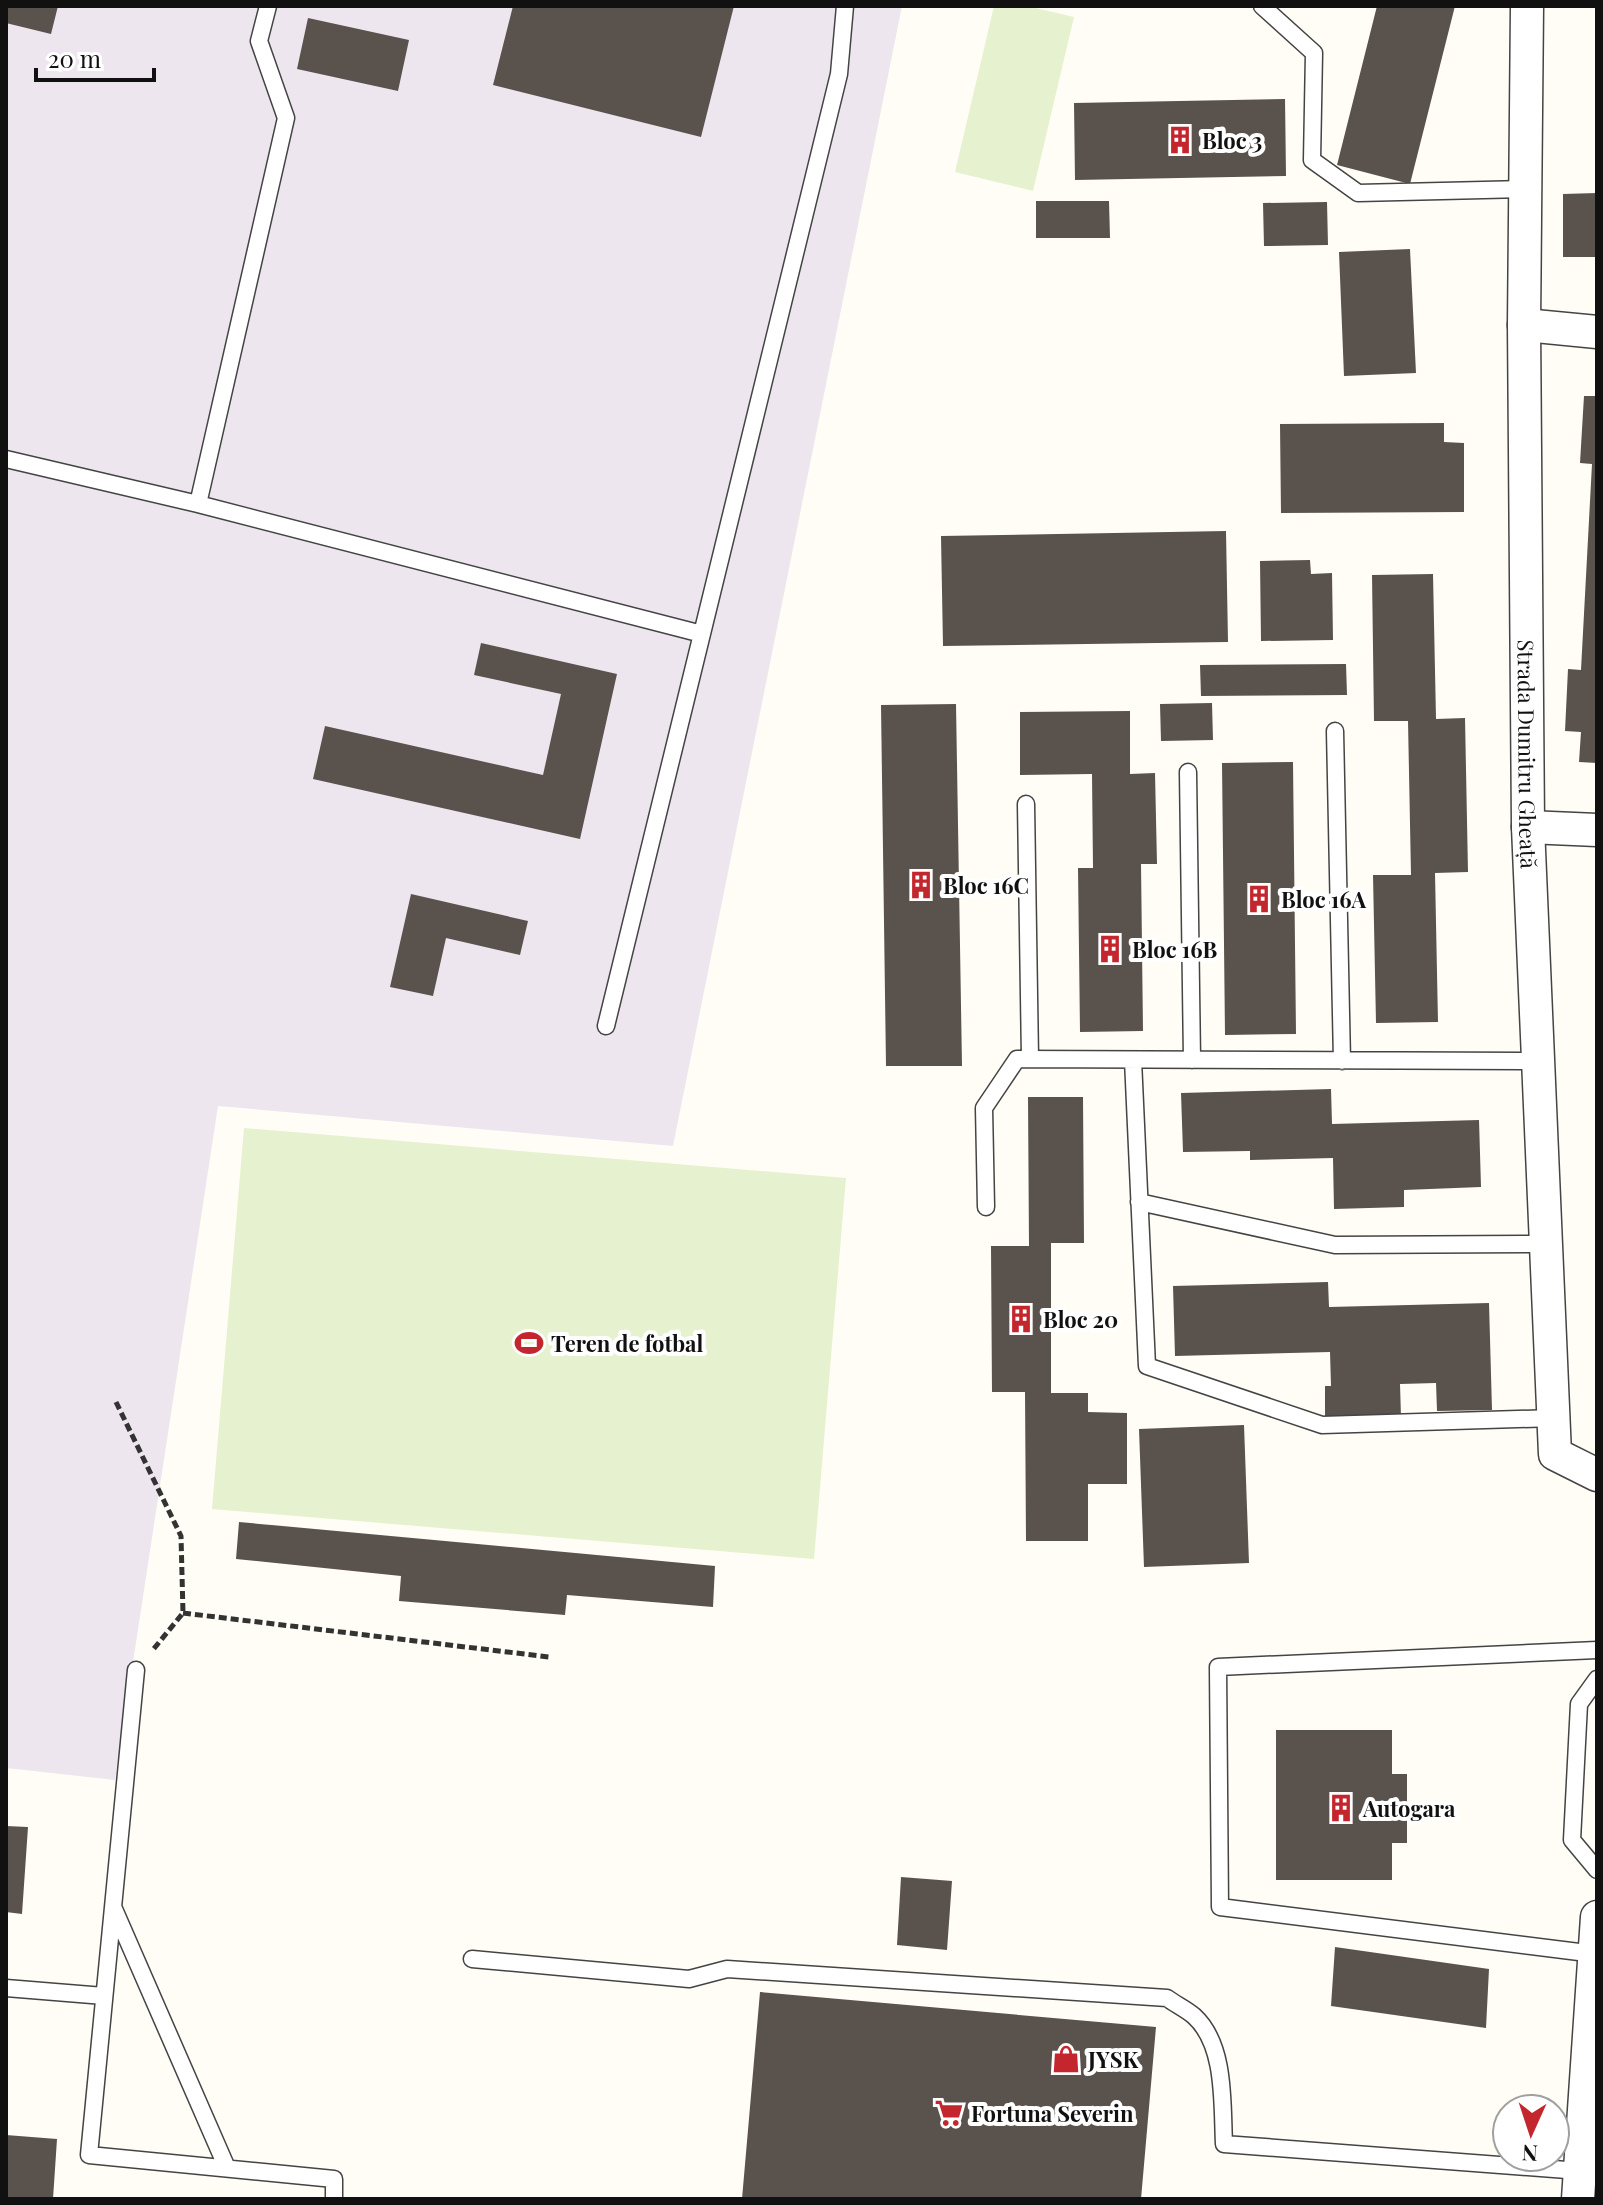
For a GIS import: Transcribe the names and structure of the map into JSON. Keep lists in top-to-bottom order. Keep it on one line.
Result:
{"streets":{"street":["Strada Dumitru Gheață"]},"places":{"building":["Bloc 3","Bloc 16C","Bloc 16A","Bloc 16B","Bloc 20","Autogara"],"sports":["Teren de fotbal"],"shop":["JYSK"],"supermarket":["Fortuna Severin"]},"scale_bar":"20 m","north":"bottom"}
